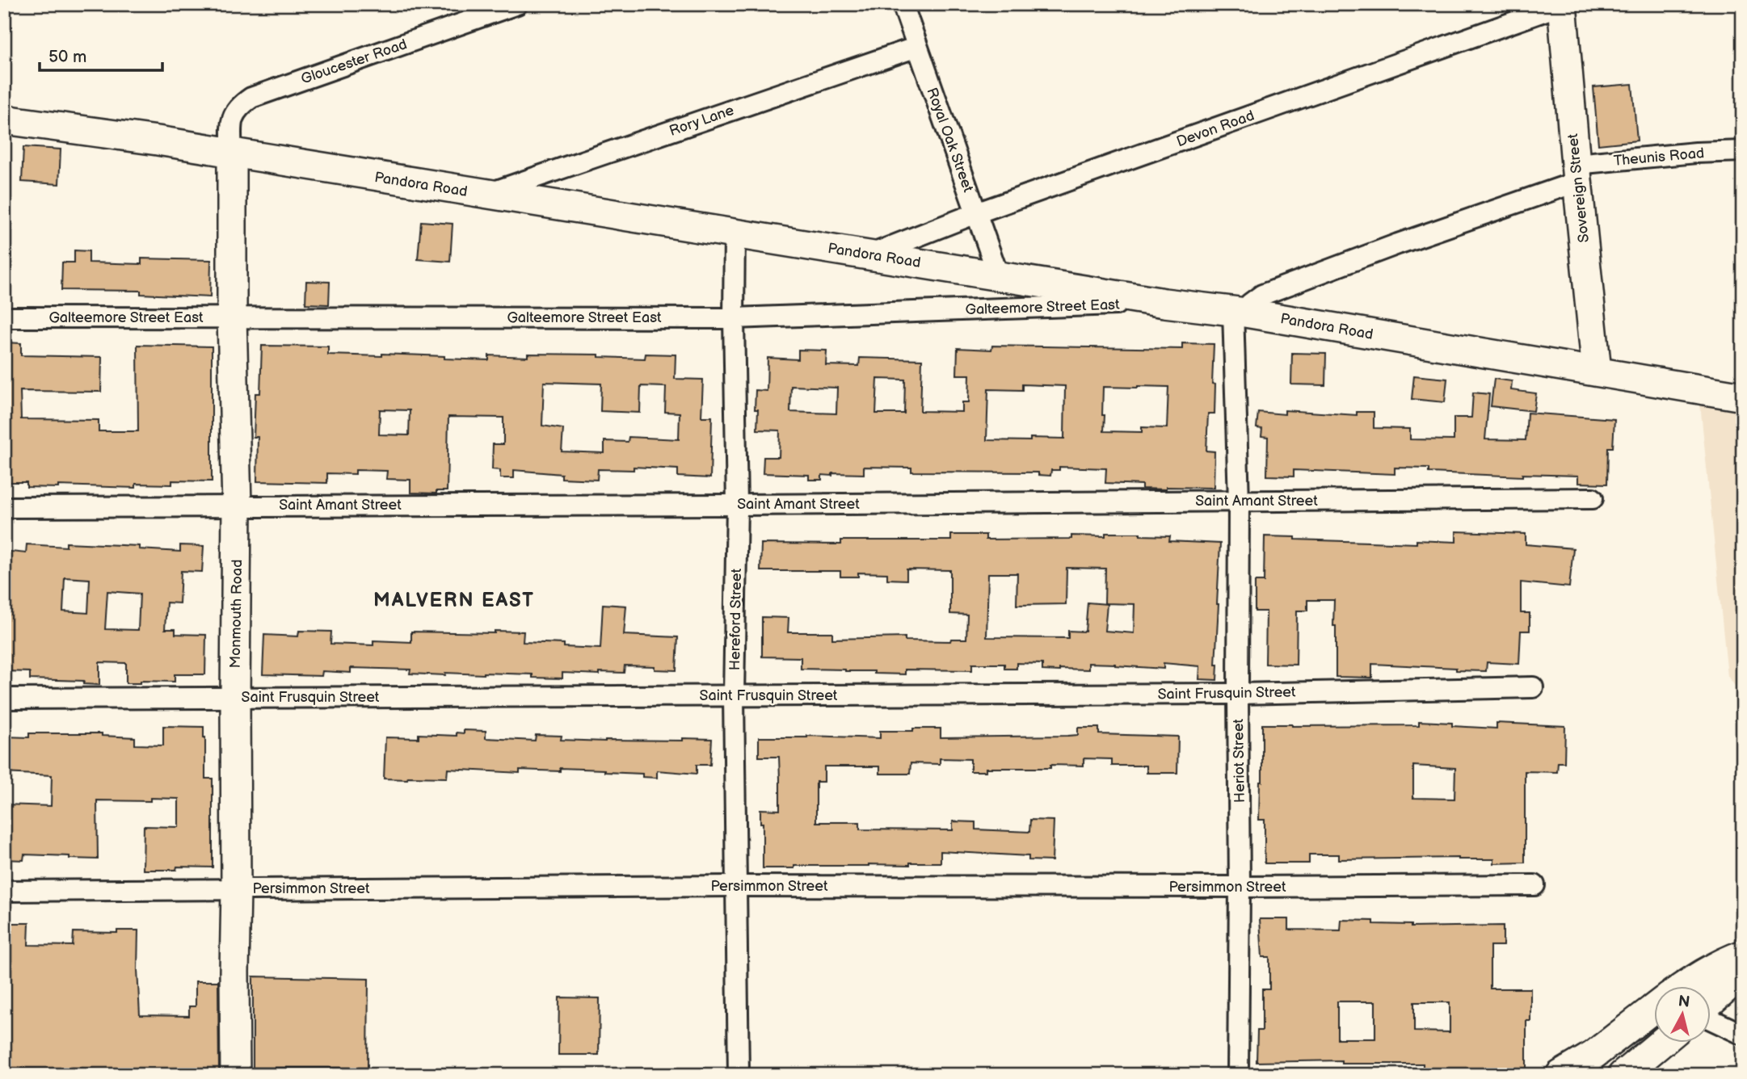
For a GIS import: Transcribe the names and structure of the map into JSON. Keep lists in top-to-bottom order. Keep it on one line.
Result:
{"streets":{"street":["Gloucester Road","Rory Lane","Devon Road","Royal Oak Street","Theunis Road","Pandora Road","Sovereign Street","Galteemore Street East","Saint Amant Street","Monmouth Road","Hereford Street","Saint Frusquin Street","Heriot Street","Persimmon Street"]},"crossings":[["Gloucester Road","Pandora Road"],["Gloucester Road","Monmouth Road"],["Rory Lane","Royal Oak Street"],["Rory Lane","Pandora Road"],["Devon Road","Royal Oak Street"],["Devon Road","Pandora Road"],["Devon Road","Sovereign Street"],["Royal Oak Street","Pandora Road"],["Theunis Road","Pandora Road"],["Theunis Road","Sovereign Street"],["Theunis Road","Heriot Street"],["Pandora Road","Sovereign Street"],["Pandora Road","Galteemore Street East"],["Pandora Road","Monmouth Road"],["Pandora Road","Hereford Street"],["Pandora Road","Heriot Street"],["Galteemore Street East","Monmouth Road"],["Galteemore Street East","Hereford Street"],["Saint Amant Street","Monmouth Road"],["Saint Amant Street","Hereford Street"],["Saint Amant Street","Heriot Street"],["Monmouth Road","Saint Frusquin Street"],["Monmouth Road","Persimmon Street"],["Hereford Street","Saint Frusquin Street"],["Hereford Street","Persimmon Street"],["Saint Frusquin Street","Heriot Street"],["Heriot Street","Persimmon Street"]],"districts":["MALVERN EAST"],"scale_bar":"50 m","north":"top"}
